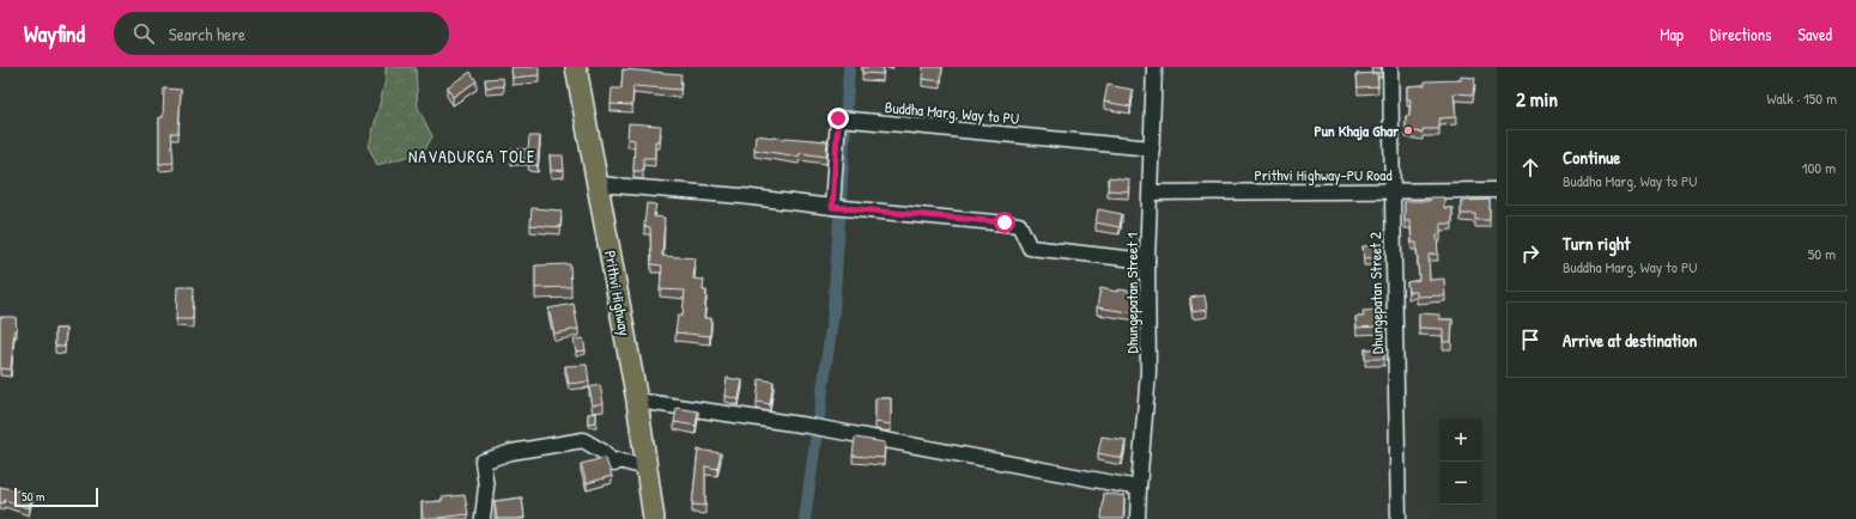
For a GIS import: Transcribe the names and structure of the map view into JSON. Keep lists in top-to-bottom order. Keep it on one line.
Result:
{"streets":{"highway":["Prithvi Highway"],"street":["Buddha Marg, Way to PU","Prithvi Highway-PU Road","Dhungepatan Street 1","Dhungepatan Street 2"]},"crossings":[["Buddha Marg, Way to PU","Dhungepatan Street 1"],["Prithvi Highway-PU Road","Dhungepatan Street 1"],["Prithvi Highway-PU Road","Dhungepatan Street 2"]],"districts":["NAVADURGA TOLE"],"places":["Pun Khaja Ghar"],"scale_bar":"50 m","page":{"header":"Wayfind","search":"Search here","nav":["Map","Directions","Saved"],"heading":["2 min","Walk · 150 m"],"list":[["Continue","Buddha Marg, Way to PU","100 m"],["Turn right","Buddha Marg, Way to PU","50 m"],"Arrive at destination"],"map_buttons":["+","−"],"scale":"50 m"}}
